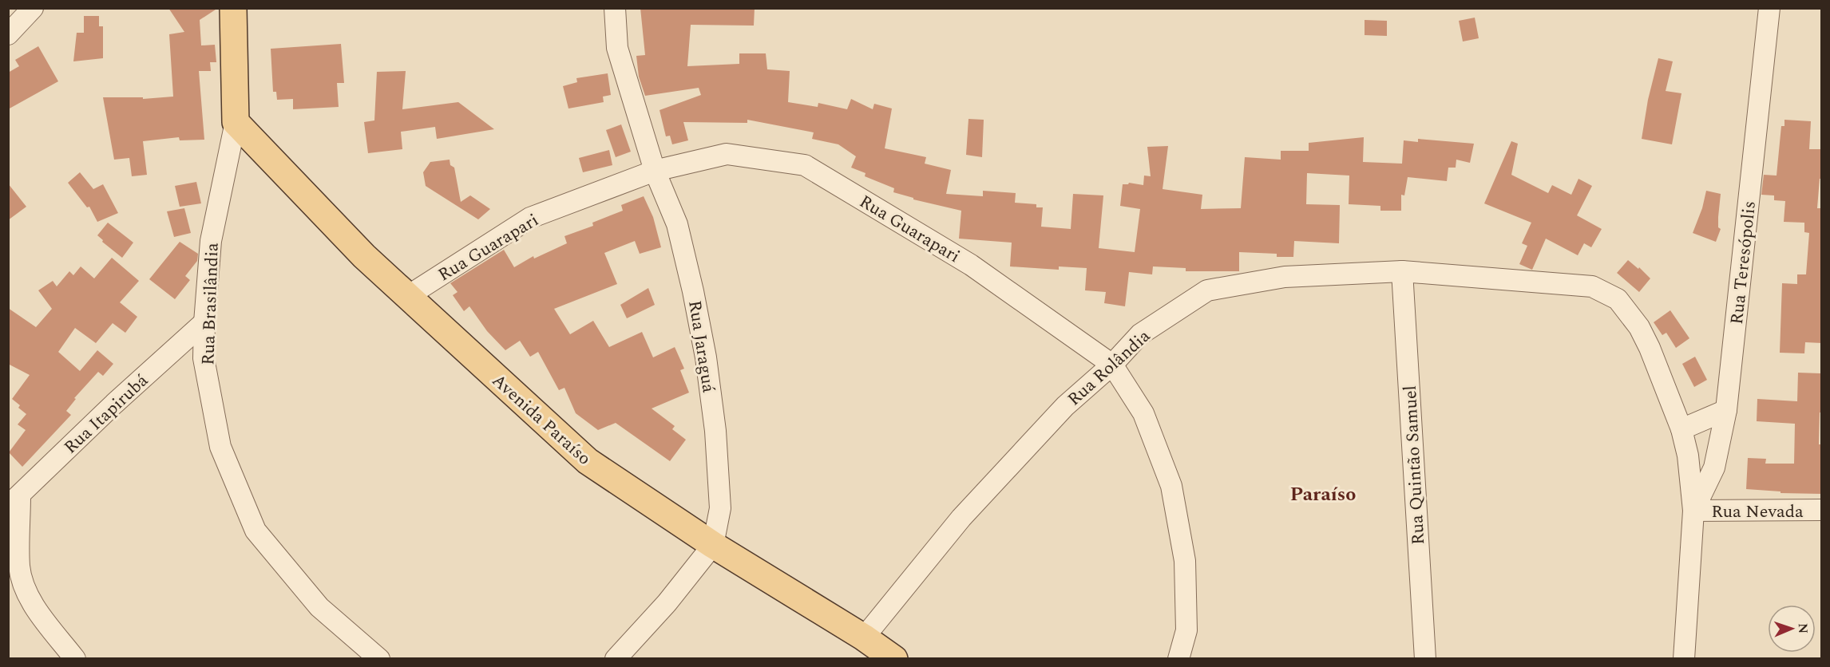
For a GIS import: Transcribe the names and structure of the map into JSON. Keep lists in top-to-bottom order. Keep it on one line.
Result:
{"streets":{"main road":["Rua Brasilândia","Avenida Paraíso"],"street":["Rua Guarapari","Rua Teresópolis","Rua Jaraguá","Rua Rolândia","Rua Itapirubá","Rua Quintão Samuel","Rua Nevada"]},"crossings":[["Rua Guarapari","Rua Jaraguá"],["Rua Guarapari","Rua Rolândia"],["Rua Guarapari","Avenida Paraíso"],["Rua Teresópolis","Rua Rolândia"],["Rua Teresópolis","Rua Nevada"],["Rua Brasilândia","Rua Itapirubá"],["Rua Brasilândia","Avenida Paraíso"],["Rua Jaraguá","Avenida Paraíso"],["Rua Rolândia","Avenida Paraíso"],["Rua Rolândia","Rua Quintão Samuel"]],"districts":["Paraíso"],"north":"right"}
